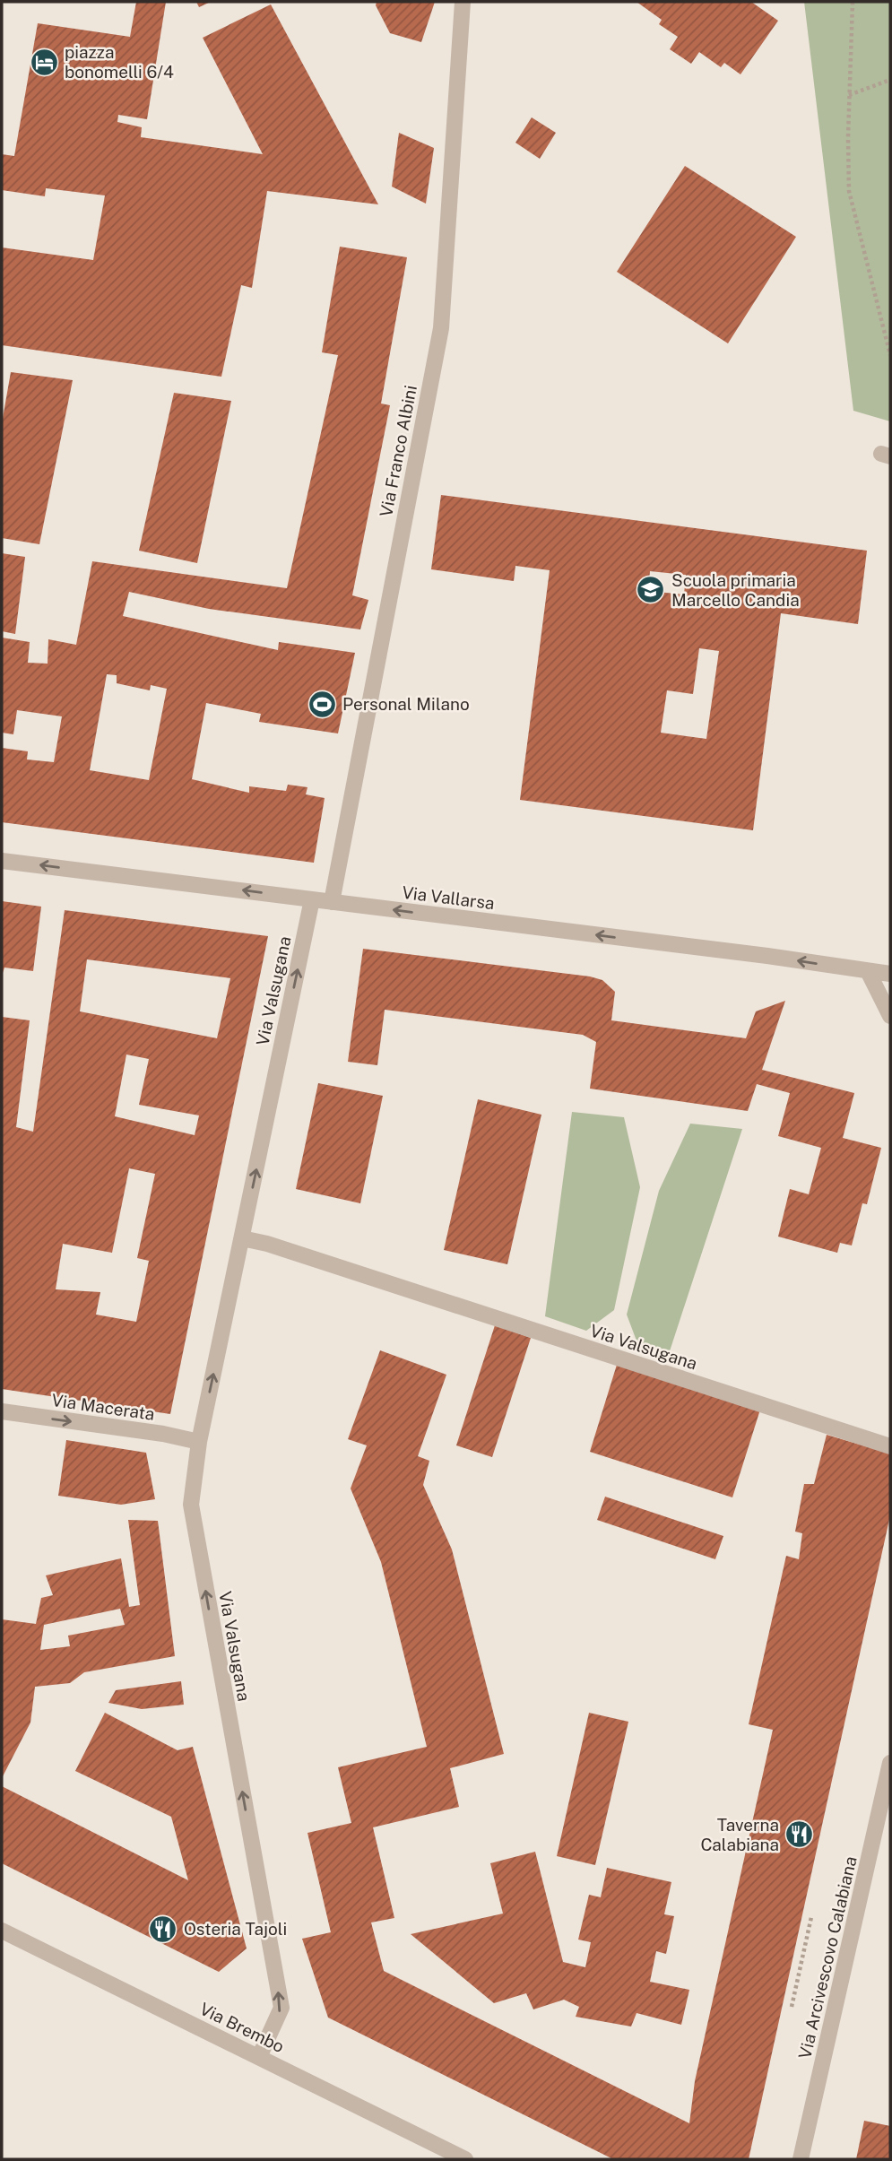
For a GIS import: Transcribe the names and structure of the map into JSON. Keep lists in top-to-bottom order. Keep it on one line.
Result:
{"streets":{"street":["Via Franco Albini","Via Vallarsa","Via Valsugana","Via Macerata","Via Arcivescovo Calabiana","Via Brembo"]},"crossings":[["Via Franco Albini","Via Vallarsa"],["Via Vallarsa","Via Valsugana"],["Via Valsugana","Via Macerata"],["Via Valsugana","Via Brembo"]],"one_way":["Via Vallarsa","Via Valsugana","Via Macerata"],"places":{"hotel":["piazza bonomelli 6/4"],"school or university":["Scuola primaria Marcello Candia"],"sports":["Personal Milano"],"restaurant":["Taverna Calabiana","Osteria Tajoli"]}}
